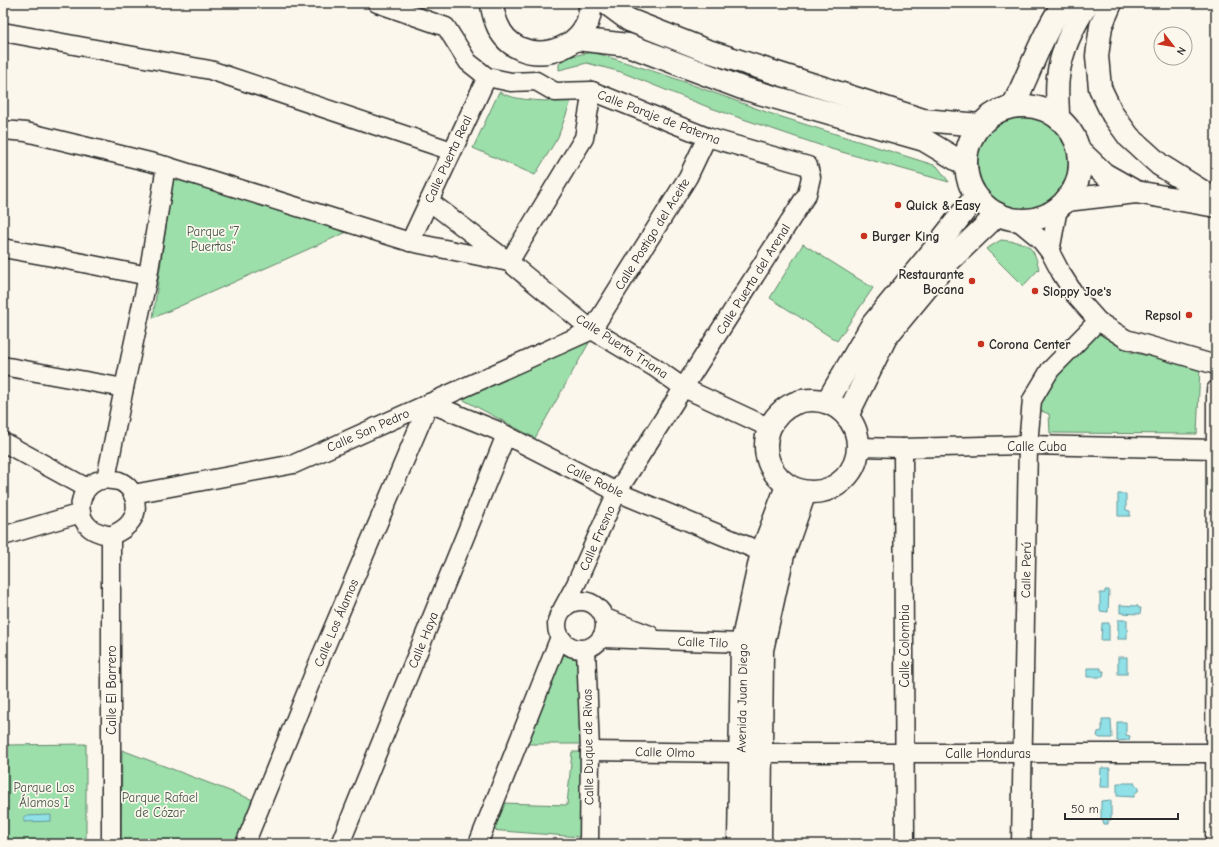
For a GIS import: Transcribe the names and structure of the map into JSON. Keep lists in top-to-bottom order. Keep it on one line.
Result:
{"streets":{"main road":["Avenida Juan Diego"],"street":["Calle Paraje de Paterna","Calle Puerta Real","Calle Postigo del Aceite","Calle Puerta del Arenal","Calle Puerta Triana","Calle San Pedro","Calle Cuba","Calle Roble","Calle Fresno","Calle Perú","Calle Los Álamos","Calle Haya","Calle Tilo","Calle Colombia","Calle El Barrero","Calle Duque de Rivas","Calle Olmo","Calle Honduras"]},"crossings":[["Calle Paraje de Paterna","Calle Postigo del Aceite"],["Calle Paraje de Paterna","Calle Puerta del Arenal"],["Calle Puerta Real","Calle Puerta Triana"],["Calle Postigo del Aceite","Calle Puerta Triana"],["Calle Postigo del Aceite","Calle San Pedro"],["Calle Puerta del Arenal","Calle Puerta Triana"],["Calle Puerta del Arenal","Calle Fresno"],["Calle Puerta Triana","Calle San Pedro"],["Calle Puerta Triana","Calle Cuba"],["Calle Puerta Triana","Calle Fresno"],["Calle Puerta Triana","Avenida Juan Diego"],["Calle San Pedro","Calle Roble"],["Calle San Pedro","Calle Los Álamos"],["Calle San Pedro","Calle El Barrero"],["Calle Cuba","Calle Perú"],["Calle Cuba","Calle Colombia"],["Calle Cuba","Avenida Juan Diego"],["Calle Roble","Calle Fresno"],["Calle Roble","Calle Los Álamos"],["Calle Roble","Calle Haya"],["Calle Roble","Avenida Juan Diego"],["Calle Fresno","Calle Tilo"],["Calle Fresno","Calle Duque de Rivas"],["Calle Perú","Calle Honduras"],["Calle Tilo","Avenida Juan Diego"],["Calle Tilo","Calle Duque de Rivas"],["Calle Colombia","Calle Honduras"],["Avenida Juan Diego","Calle Olmo"],["Avenida Juan Diego","Calle Honduras"],["Calle Duque de Rivas","Calle Olmo"],["Calle Olmo","Calle Honduras"]],"parks":["Parque \"7 Puertas\"","Parque Los Álamos I","Parque Rafael de Cózar"],"places":["Quick & Easy","Burger King","Restaurante Bocana","Sloppy Joe's","Repsol","Corona Center"],"scale_bar":"50 m","north":"bottom right"}
